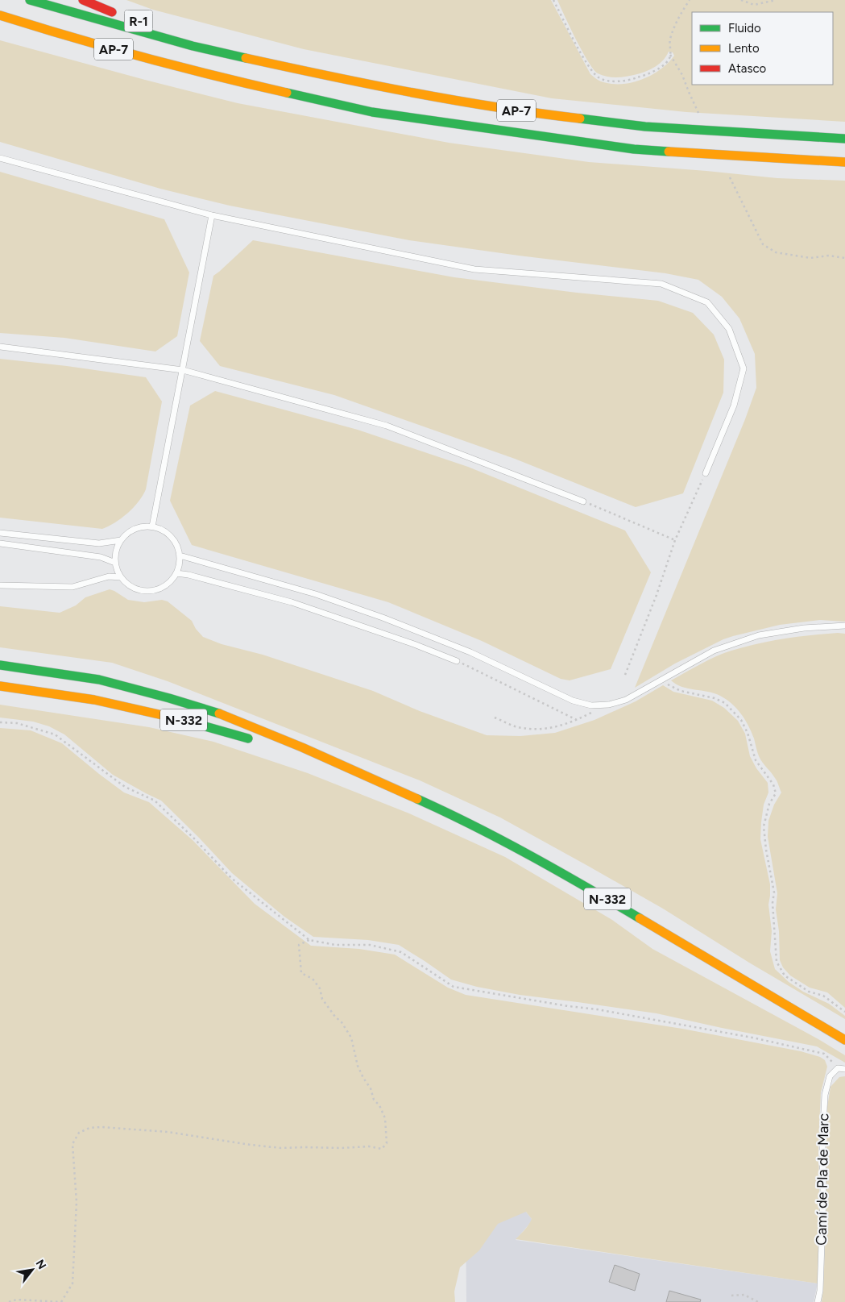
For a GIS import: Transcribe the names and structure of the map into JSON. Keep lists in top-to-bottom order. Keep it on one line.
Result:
{"streets":{"highway":["R-1","AP-7","N-332"],"lane":["Camí de Pla de Marc"]},"crossings":[["R-1","AP-7"]],"legend":["Fluido","Lento","Atasco"],"north":"top right"}
